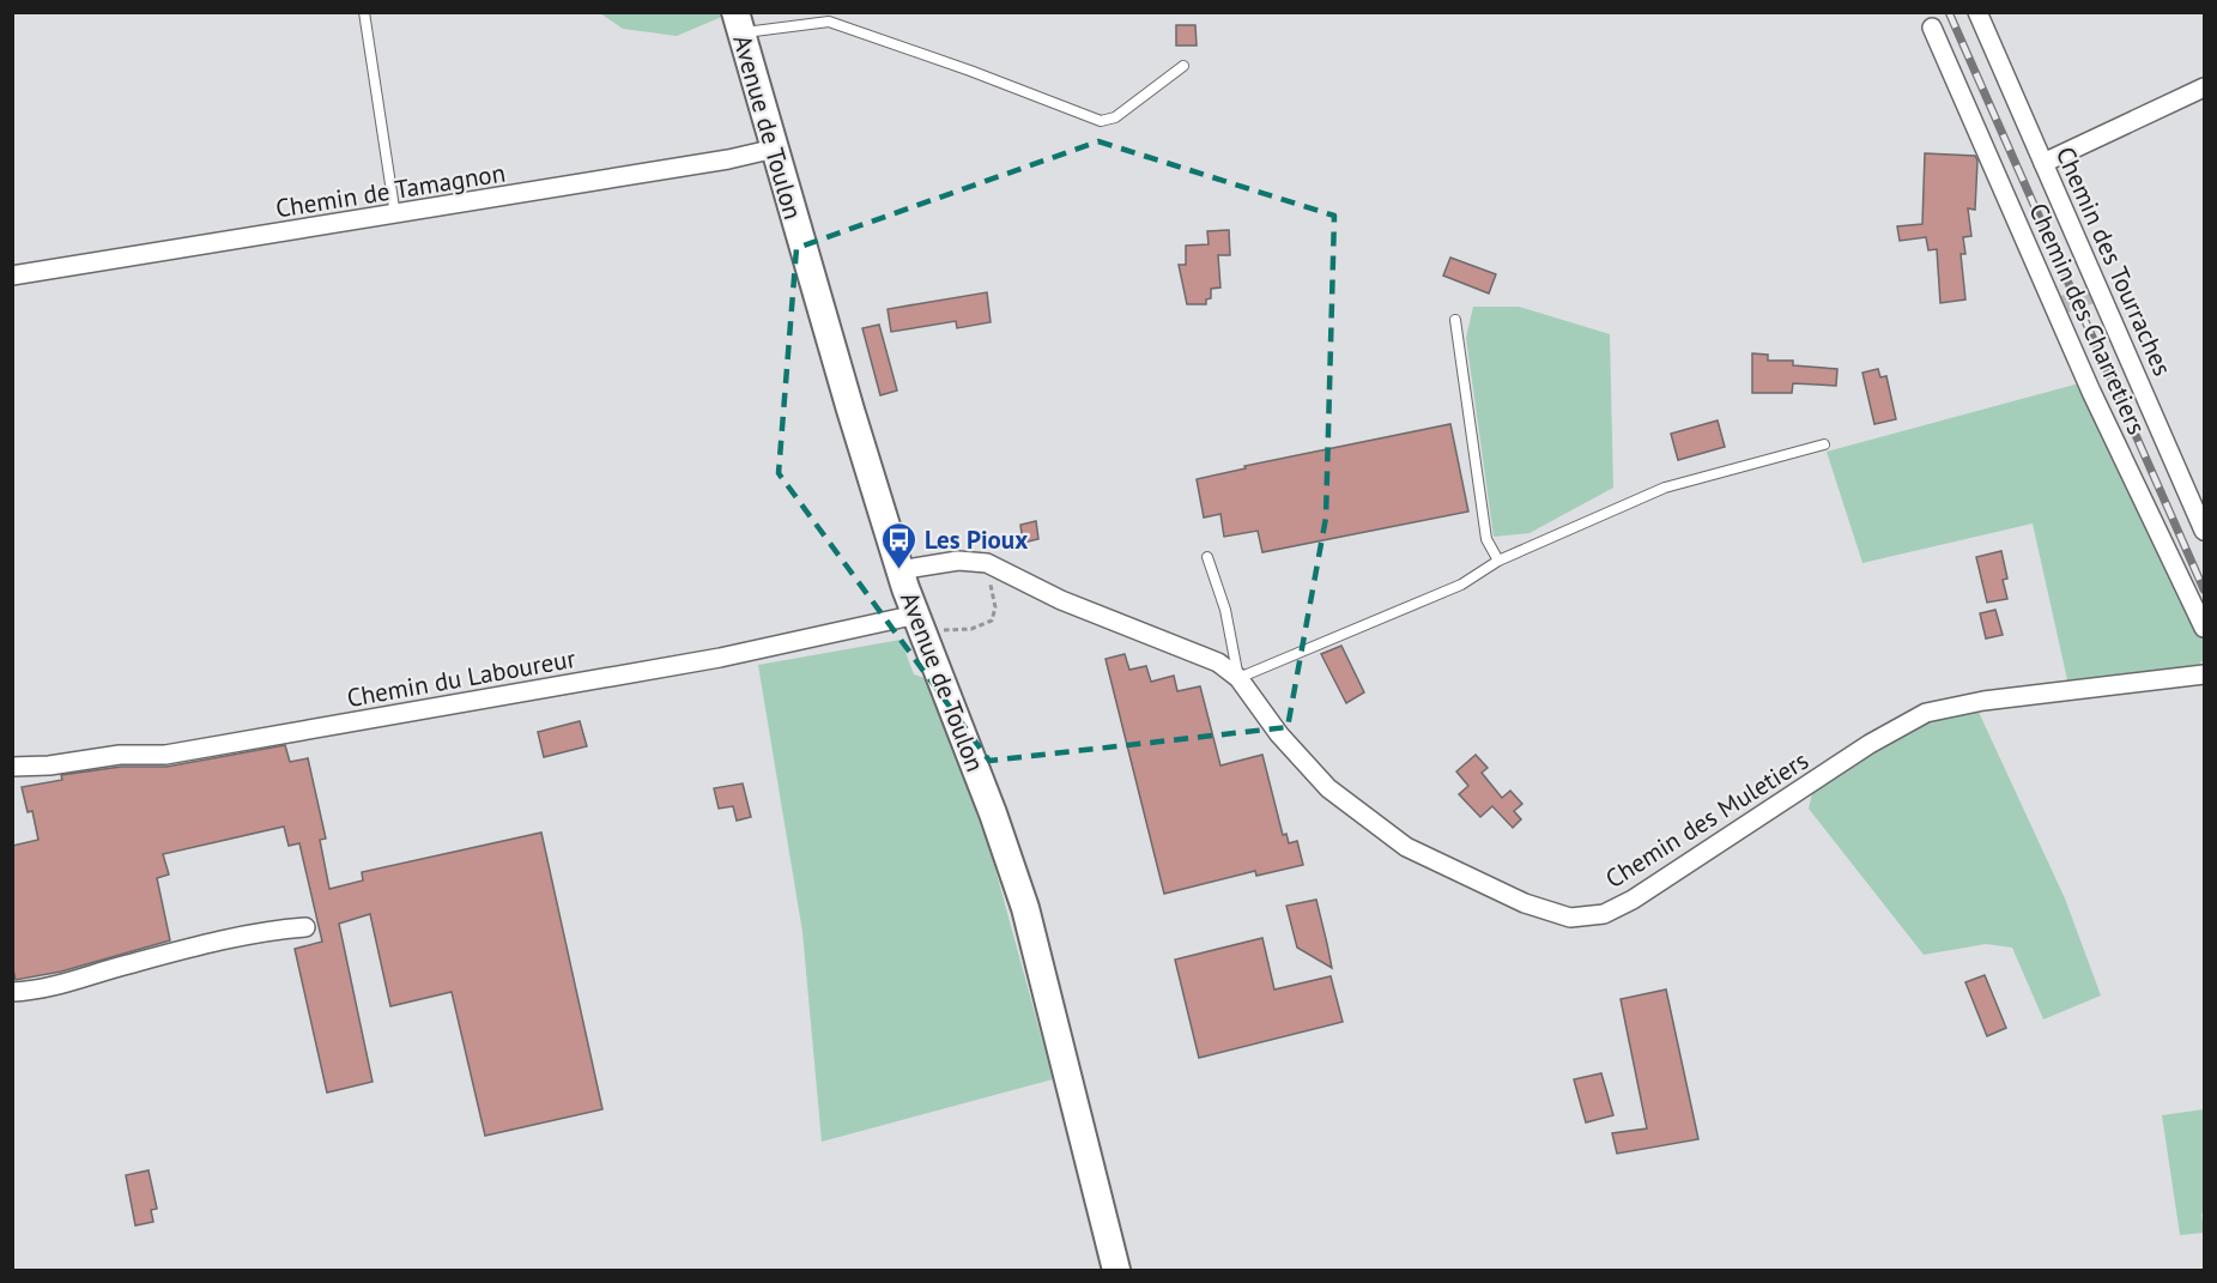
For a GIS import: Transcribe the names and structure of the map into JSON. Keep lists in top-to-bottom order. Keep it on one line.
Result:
{"streets":{"main road":["Avenue de Toulon"],"street":["Chemin de Tamagnon","Chemin des Tourraches","Chemin des Charretiers","Chemin du Laboureur","Chemin des Muletiers"]},"crossings":[["Avenue de Toulon","Chemin de Tamagnon"],["Avenue de Toulon","Chemin du Laboureur"],["Avenue de Toulon","Chemin des Muletiers"]],"places":{"bus stop":["Les Pioux"]}}
